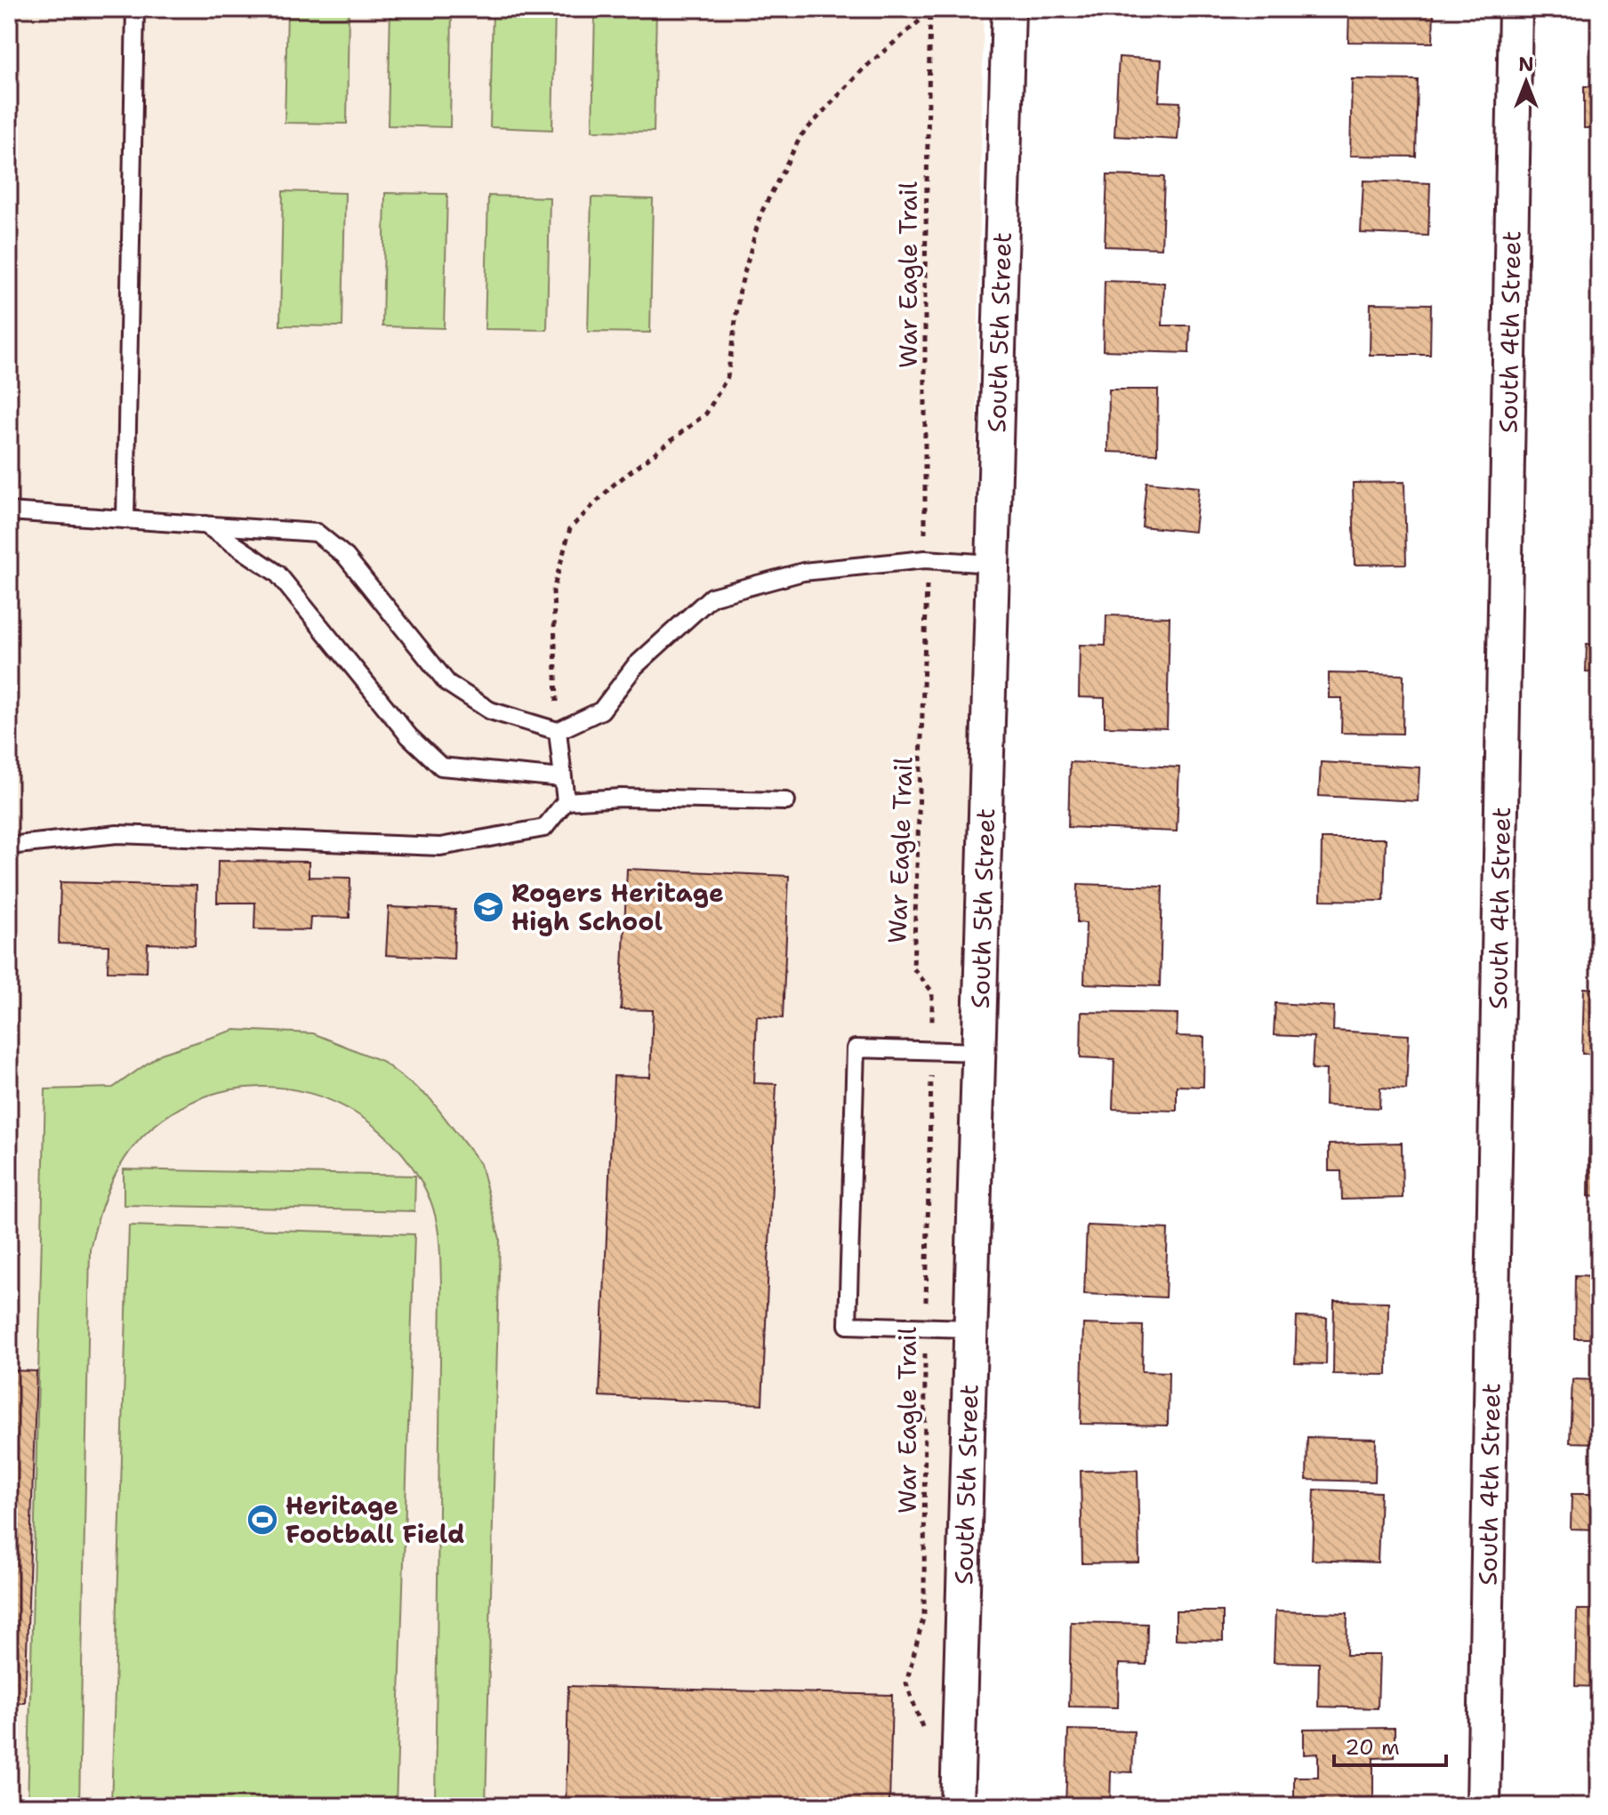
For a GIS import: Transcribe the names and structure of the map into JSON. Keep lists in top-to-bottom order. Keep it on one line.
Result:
{"streets":{"street":["South 5th Street","South 4th Street"],"path":["War Eagle Trail"]},"places":{"school or university":["Rogers Heritage High School"],"sports":["Heritage Football Field"]},"scale_bar":"20 m","north":"top"}
